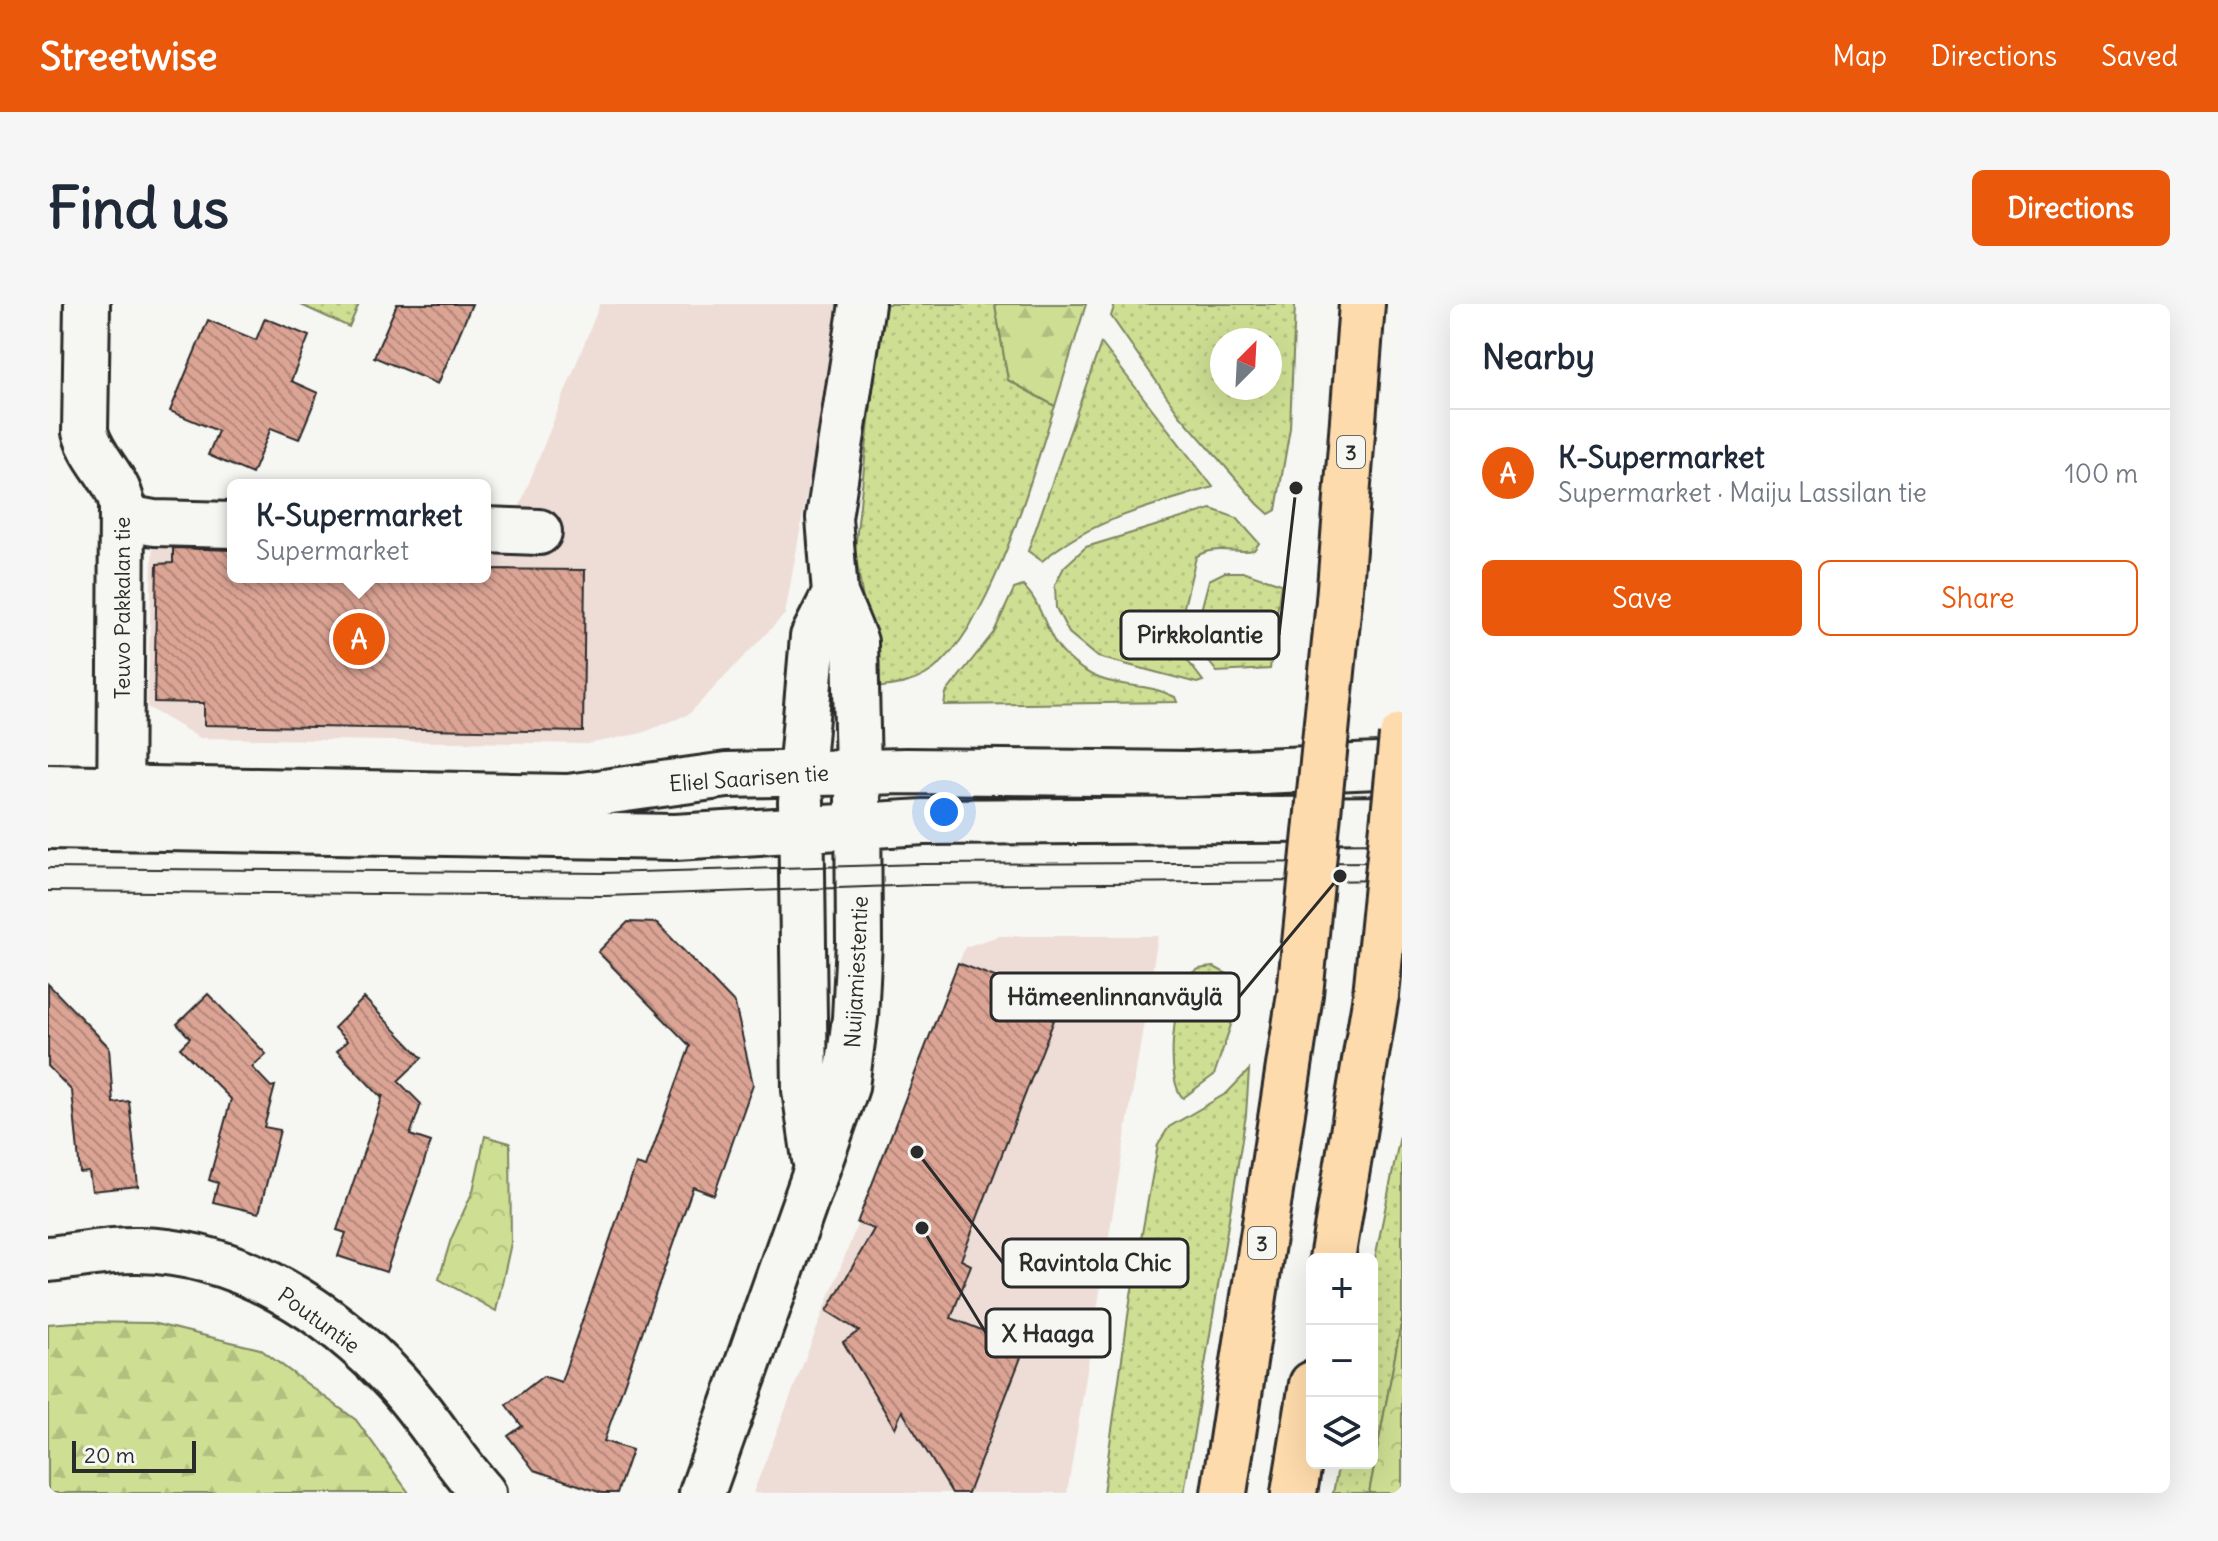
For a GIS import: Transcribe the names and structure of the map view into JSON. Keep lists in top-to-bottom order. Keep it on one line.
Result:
{"streets":{"highway":["3"],"street":["Teuvo Pakkalan tie","Eliel Saarisen tie","Nuijamiestentie","Poutuntie"]},"crossings":[["Teuvo Pakkalan tie","Eliel Saarisen tie"],["Eliel Saarisen tie","Nuijamiestentie"]],"places":["Pirkkolantie","Hämeenlinnanväylä","Ravintola Chic","X Haaga"],"scale_bar":"20 m","north":"top right","page":{"header":"Streetwise","nav":["Map","Directions","Saved"],"buttons":["Directions",["Save","Share"]],"title":"Find us","heading":"Nearby","list":[{"mark":"A","name":"K-Supermarket","note":"Supermarket · Maiju Lassilan tie","value":"100 m"}],"popup":["K-Supermarket","Supermarket"],"pins":"A","map_buttons":["+","−"],"scale":"20 m"}}
